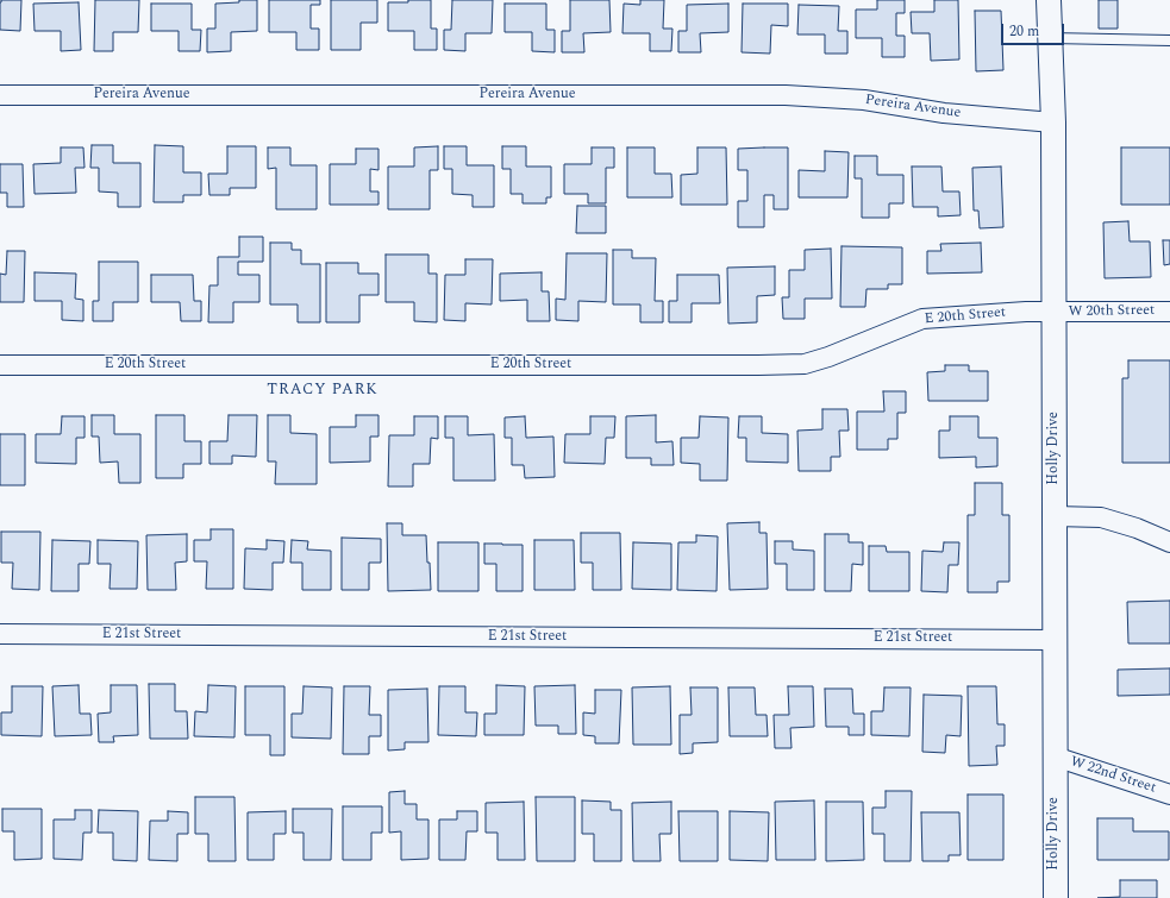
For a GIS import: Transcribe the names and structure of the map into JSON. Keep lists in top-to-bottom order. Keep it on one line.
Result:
{"streets":{"street":["Pereira Avenue","W 20th Street","E 20th Street","Holly Drive","E 21st Street","W 22nd Street"]},"crossings":[["Pereira Avenue","Holly Drive"],["W 20th Street","E 20th Street"],["W 20th Street","Holly Drive"],["E 20th Street","Holly Drive"],["Holly Drive","E 21st Street"],["Holly Drive","W 22nd Street"]],"districts":["TRACY PARK"],"scale_bar":"20 m"}
